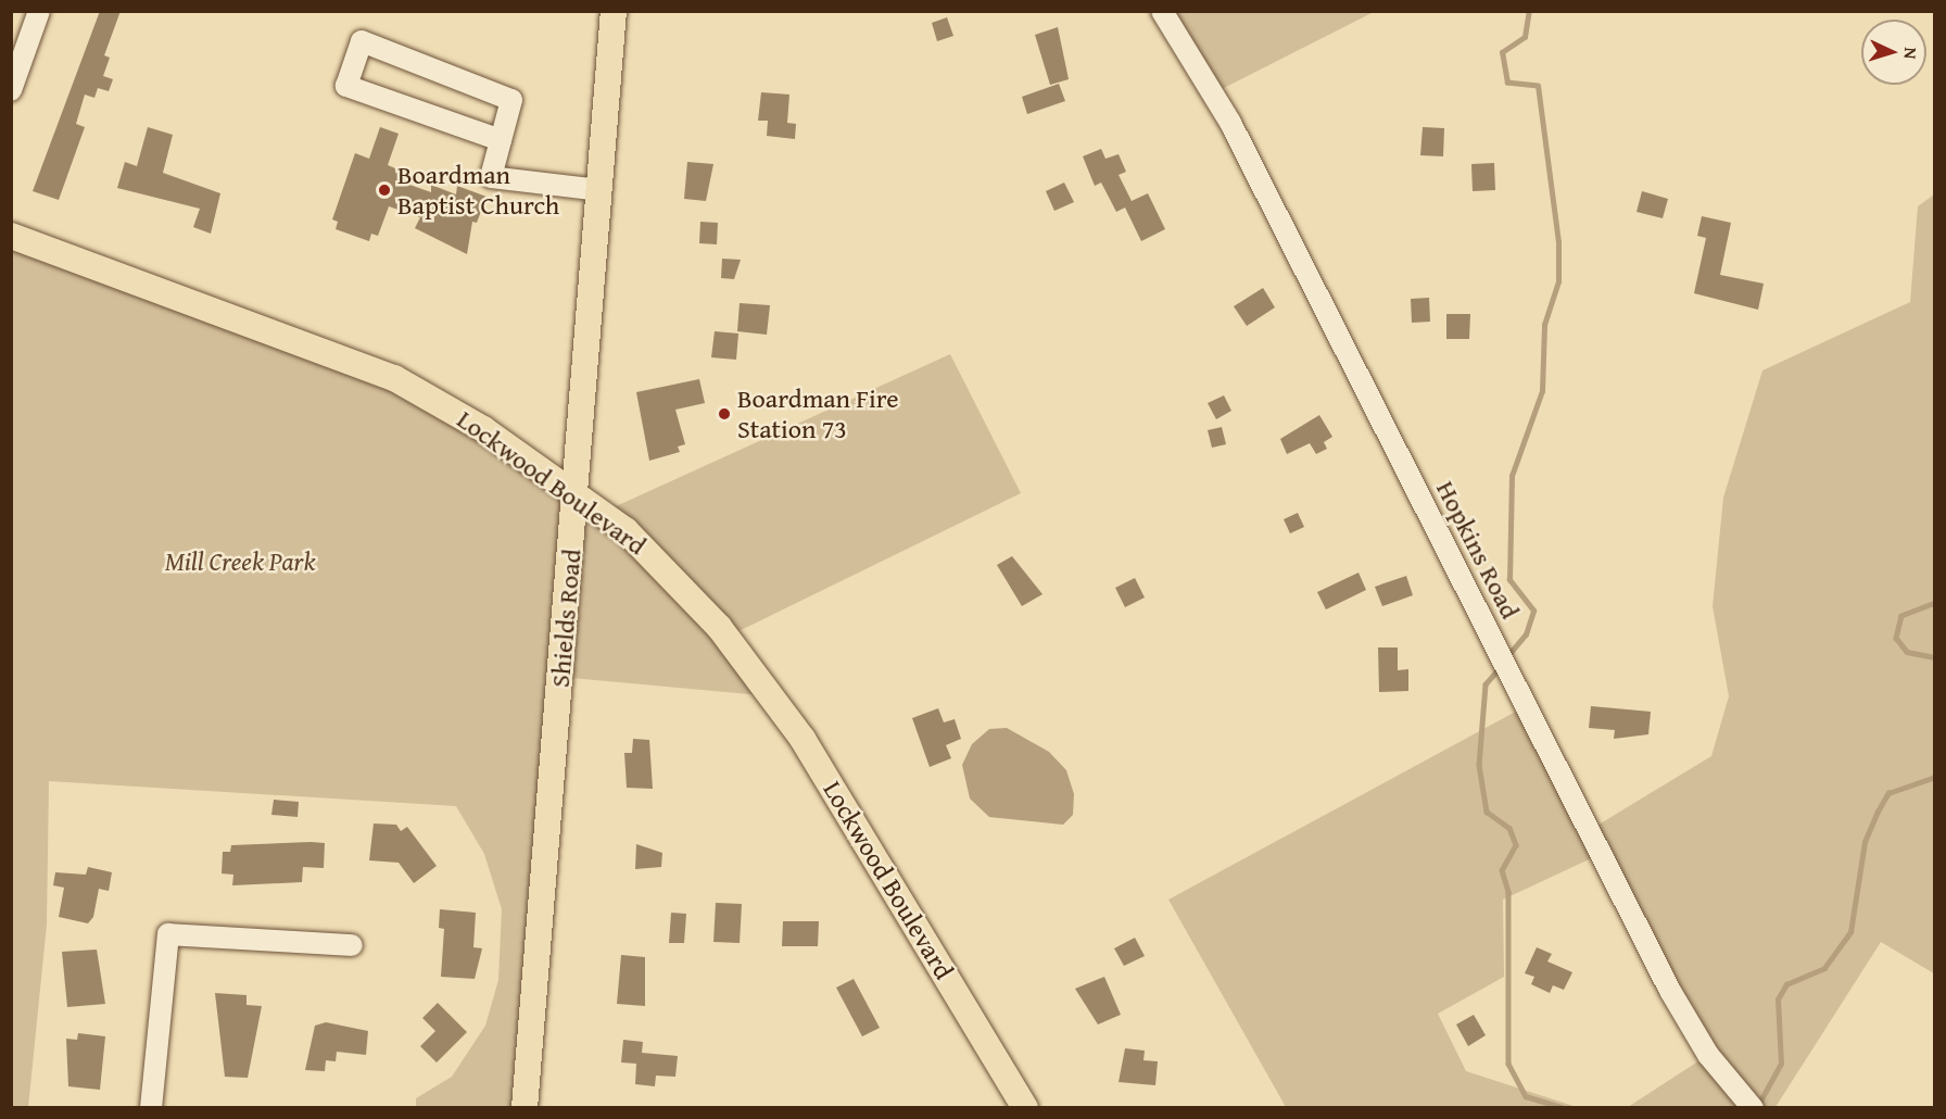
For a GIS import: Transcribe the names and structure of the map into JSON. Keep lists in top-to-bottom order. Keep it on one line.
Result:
{"streets":{"main road":["Lockwood Boulevard","Shields Road"],"street":["Hopkins Road"]},"crossings":[["Lockwood Boulevard","Shields Road"]],"parks":["Mill Creek Park"],"places":["Boardman Baptist Church","Boardman Fire Station 73"],"north":"right"}
